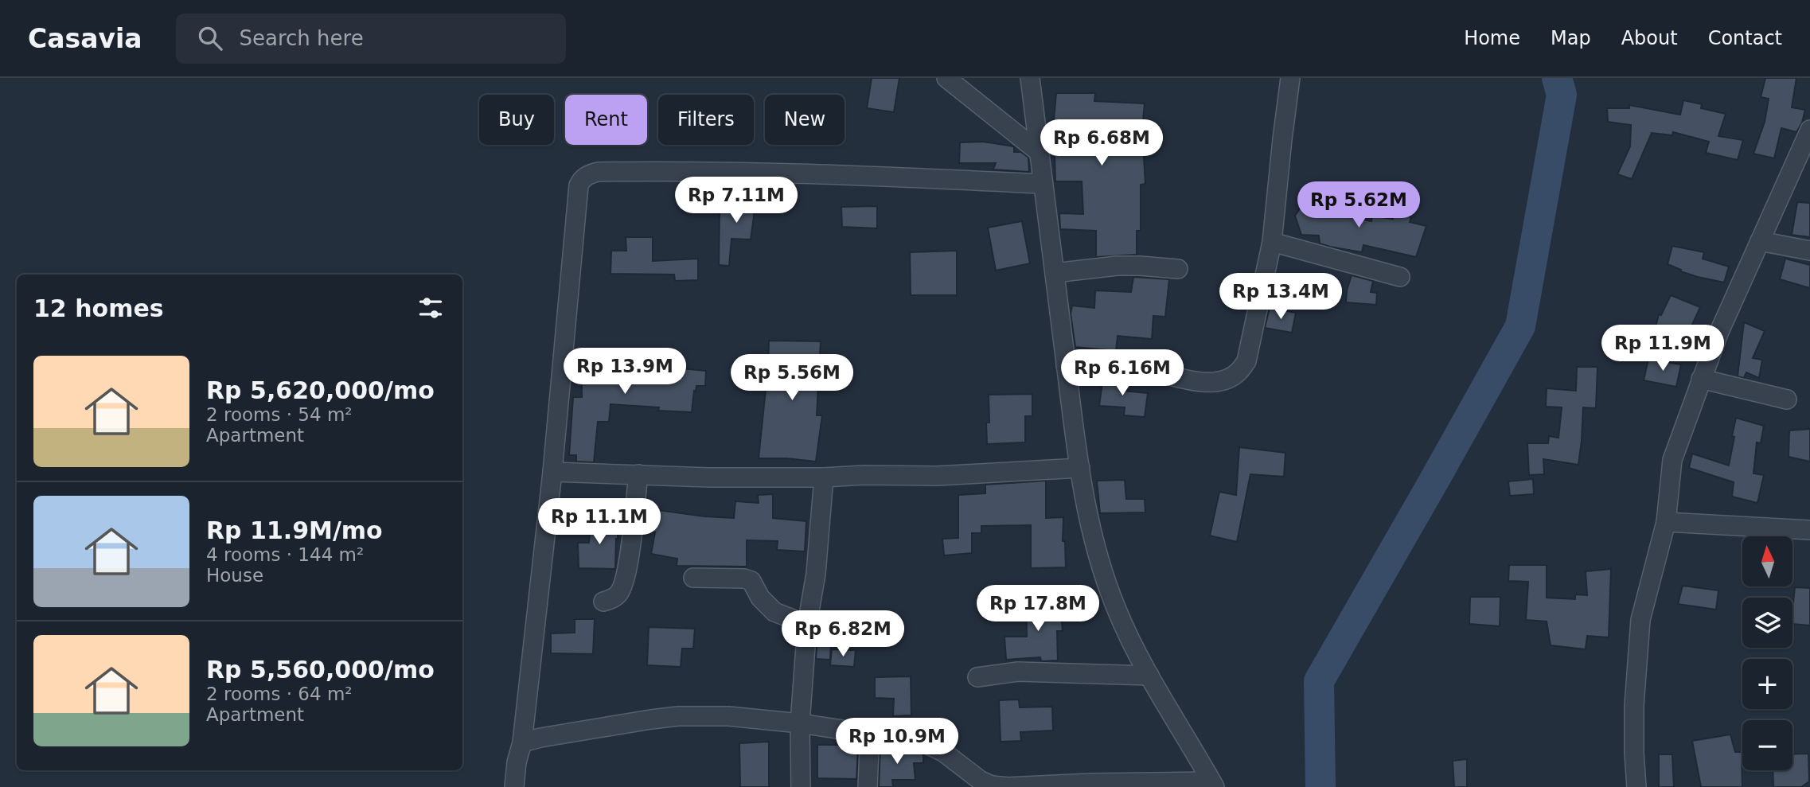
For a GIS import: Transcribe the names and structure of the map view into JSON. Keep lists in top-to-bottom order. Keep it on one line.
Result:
{"north":"top","page":{"header":"Casavia","search":"Search here","nav":["Home","Map","About","Contact"],"chip":["Buy","Rent","Filters","New"],"price":["Rp 6.68M","Rp 7.11M","Rp 5.62M","Rp 13.4M","Rp 11.9M","Rp 13.9M","Rp 6.16M","Rp 5.56M","Rp 11.1M","Rp 17.8M","Rp 6.82M","Rp 10.9M"],"heading":"12 homes","list":[{"name":"Rp 5,620,000/mo","note":"2 rooms · 54 m² · Apartment"},{"name":"Rp 11.9M/mo","note":"4 rooms · 144 m² · House"},{"name":"Rp 5,560,000/mo","note":"2 rooms · 64 m² · Apartment"}],"map_buttons":["+","−"]}}
